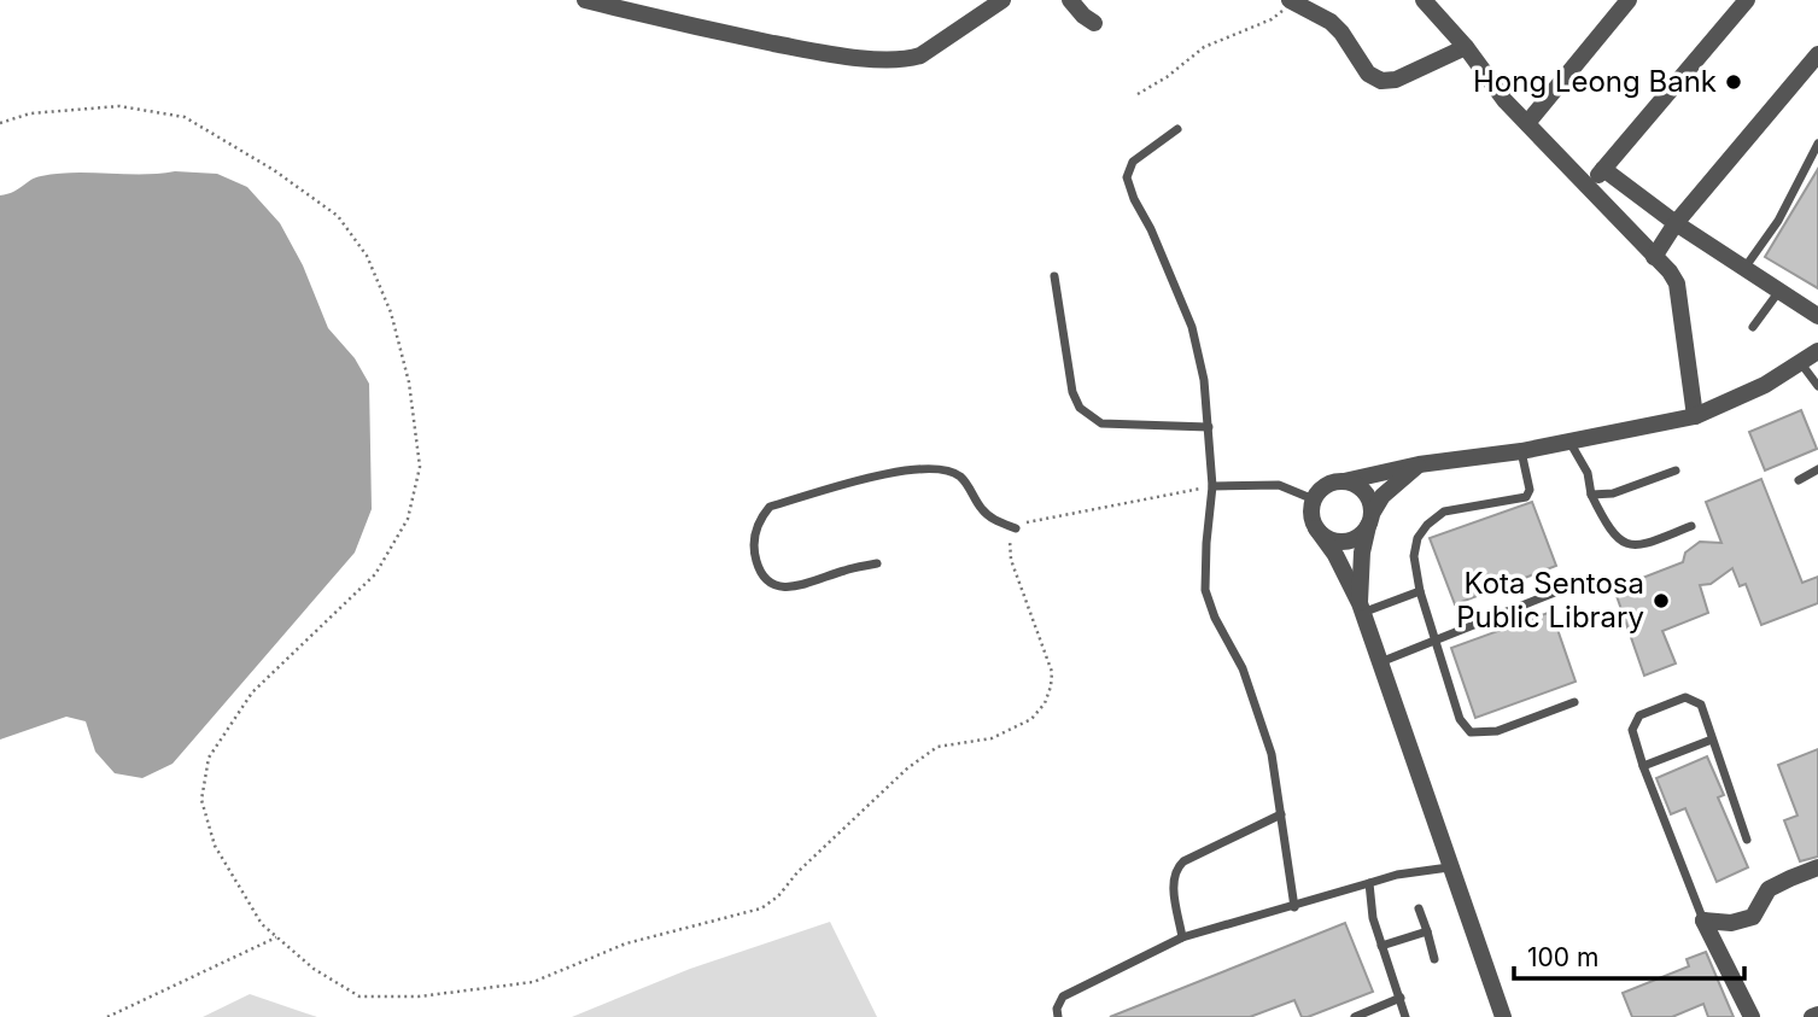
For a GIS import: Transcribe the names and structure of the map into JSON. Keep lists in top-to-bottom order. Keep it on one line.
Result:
{"places":["Hong Leong Bank","Kota Sentosa Public Library"],"scale_bar":"100 m"}
